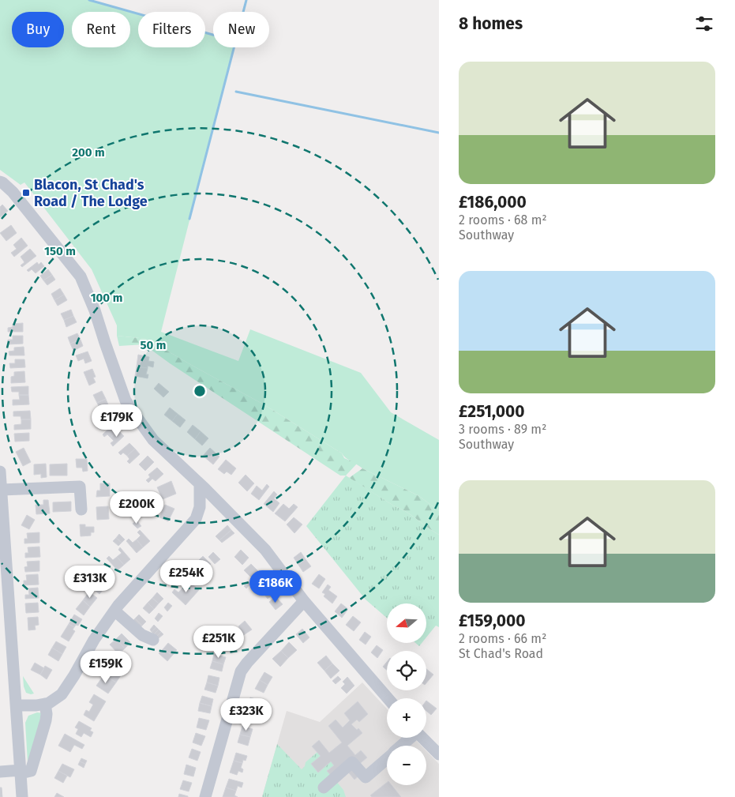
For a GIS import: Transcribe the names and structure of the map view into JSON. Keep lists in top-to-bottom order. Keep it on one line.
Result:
{"places":{"transit":["Blacon, St Chad's Road / The Lodge"]},"north":"left","page":{"heading":"8 homes","chip":["Buy","Rent","Filters","New"],"list":[{"name":"£186,000","note":"2 rooms · 68 m² · Southway"},{"name":"£251,000","note":"3 rooms · 89 m² · Southway"},{"name":"£159,000","note":"2 rooms · 66 m² · St Chad's Road"}],"price":["£179K","£200K","£254K","£313K","£186K","£251K","£159K","£323K"],"map_buttons":["+","−"]},"rings":["200 m","150 m","100 m","50 m"]}
